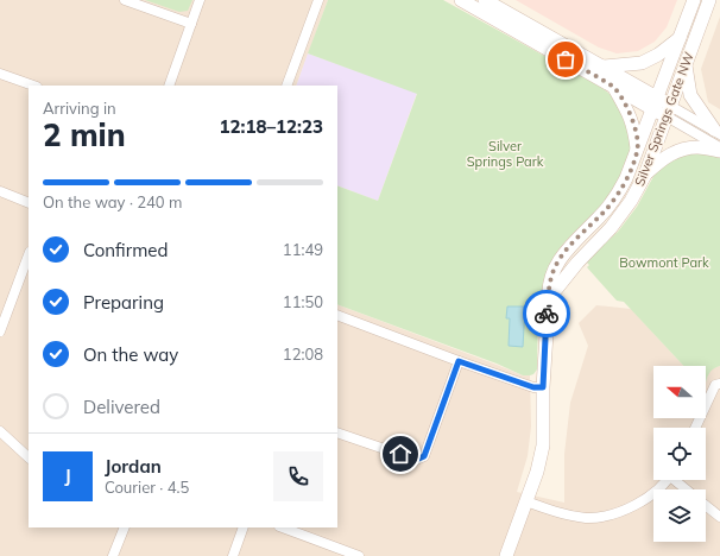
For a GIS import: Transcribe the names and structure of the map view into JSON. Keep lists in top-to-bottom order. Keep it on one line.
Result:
{"streets":{"street":["Silver Springs Gate NW"]},"parks":["Silver Springs Park","Bowmont Park"],"north":"left","page":{"heading":["2 min","Arriving in","12:18–12:23"],"panel":["Jordan","Courier · 4.5"],"bar":"On the way · 240 m","list":[["Confirmed","11:49"],["Preparing","11:50"],["On the way","12:08"],"Delivered"],"round":"J"}}
